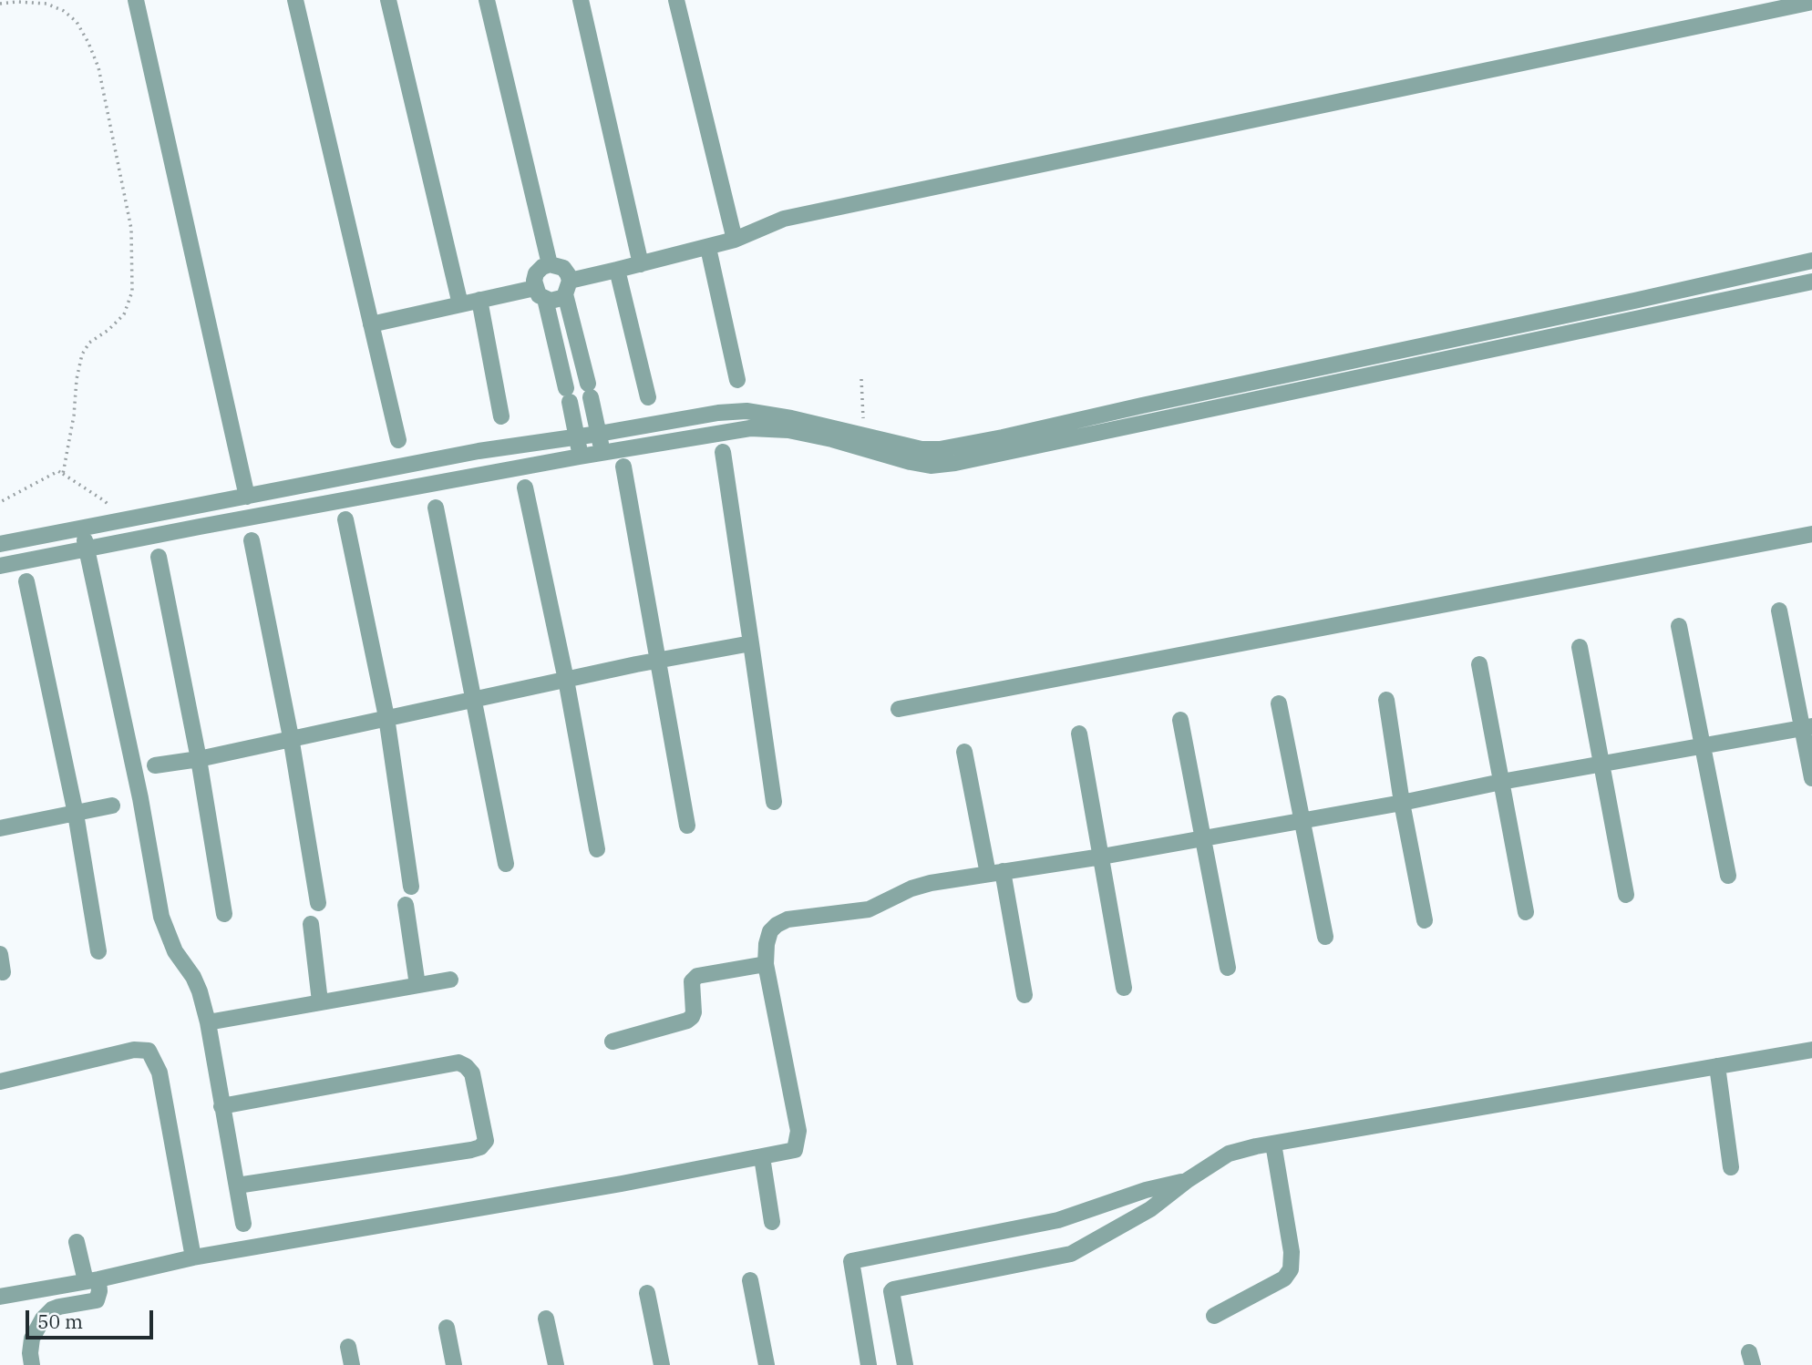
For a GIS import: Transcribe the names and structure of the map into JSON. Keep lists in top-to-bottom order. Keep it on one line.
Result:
{"scale_bar":"50 m"}
